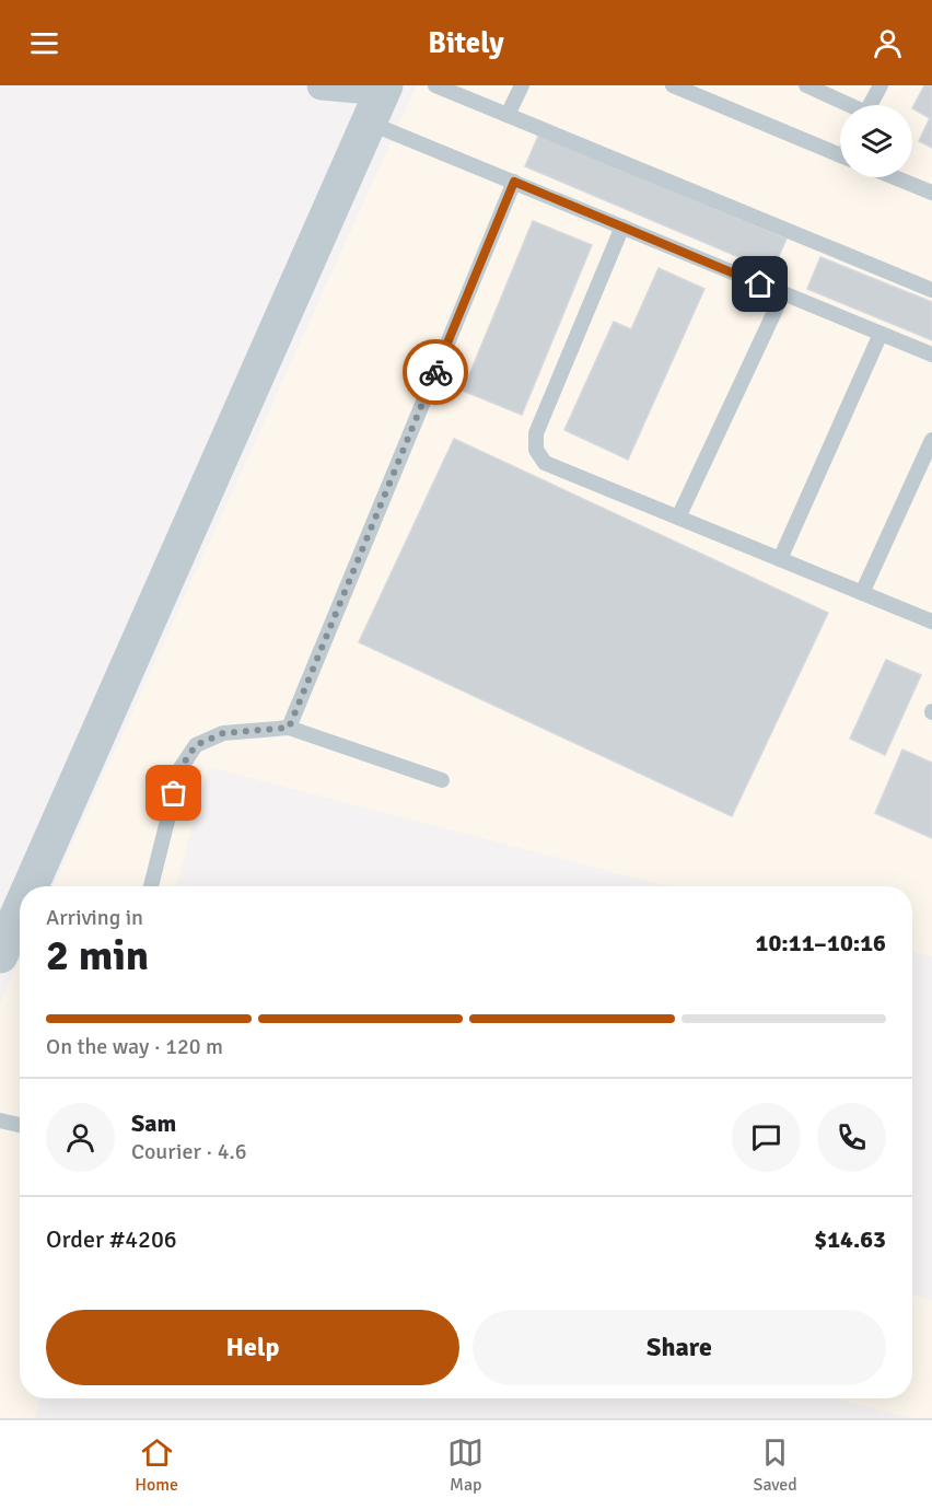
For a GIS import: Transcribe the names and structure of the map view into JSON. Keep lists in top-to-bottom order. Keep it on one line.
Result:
{"page":{"header":"Bitely","heading":["2 min","Arriving in","10:11–10:16"],"panel":["Sam","Courier · 4.6","Order #4206","$14.63"],"bar":"On the way · 120 m","buttons":["Help","Share"],"tabs":["Home","Map","Saved"]}}
